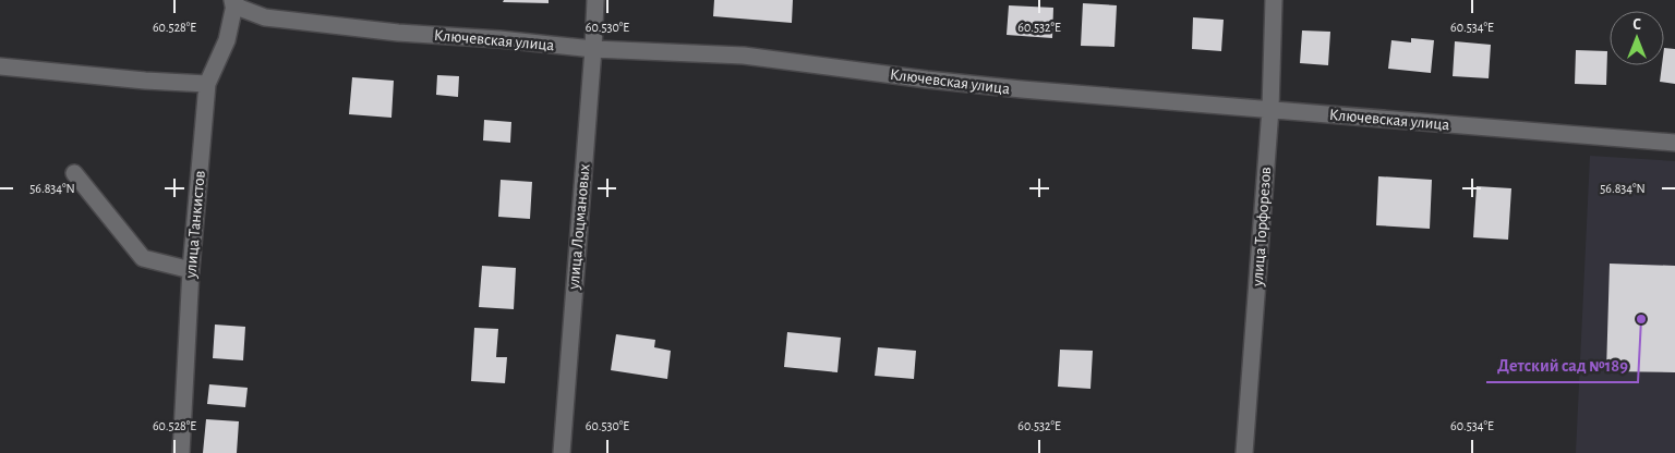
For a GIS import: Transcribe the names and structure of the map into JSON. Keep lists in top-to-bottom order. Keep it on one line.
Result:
{"streets":{"street":["Ключевская улица","улица Танкистов","улица Лоцмановых","улица Торфорезов"]},"crossings":[["Ключевская улица","улица Танкистов"],["Ключевская улица","улица Лоцмановых"],["Ключевская улица","улица Торфорезов"]],"places":["Детский сад №189"],"north":"top","coordinates":["60.528°E","60.530°E","60.532°E","60.534°E","56.834°N"]}
